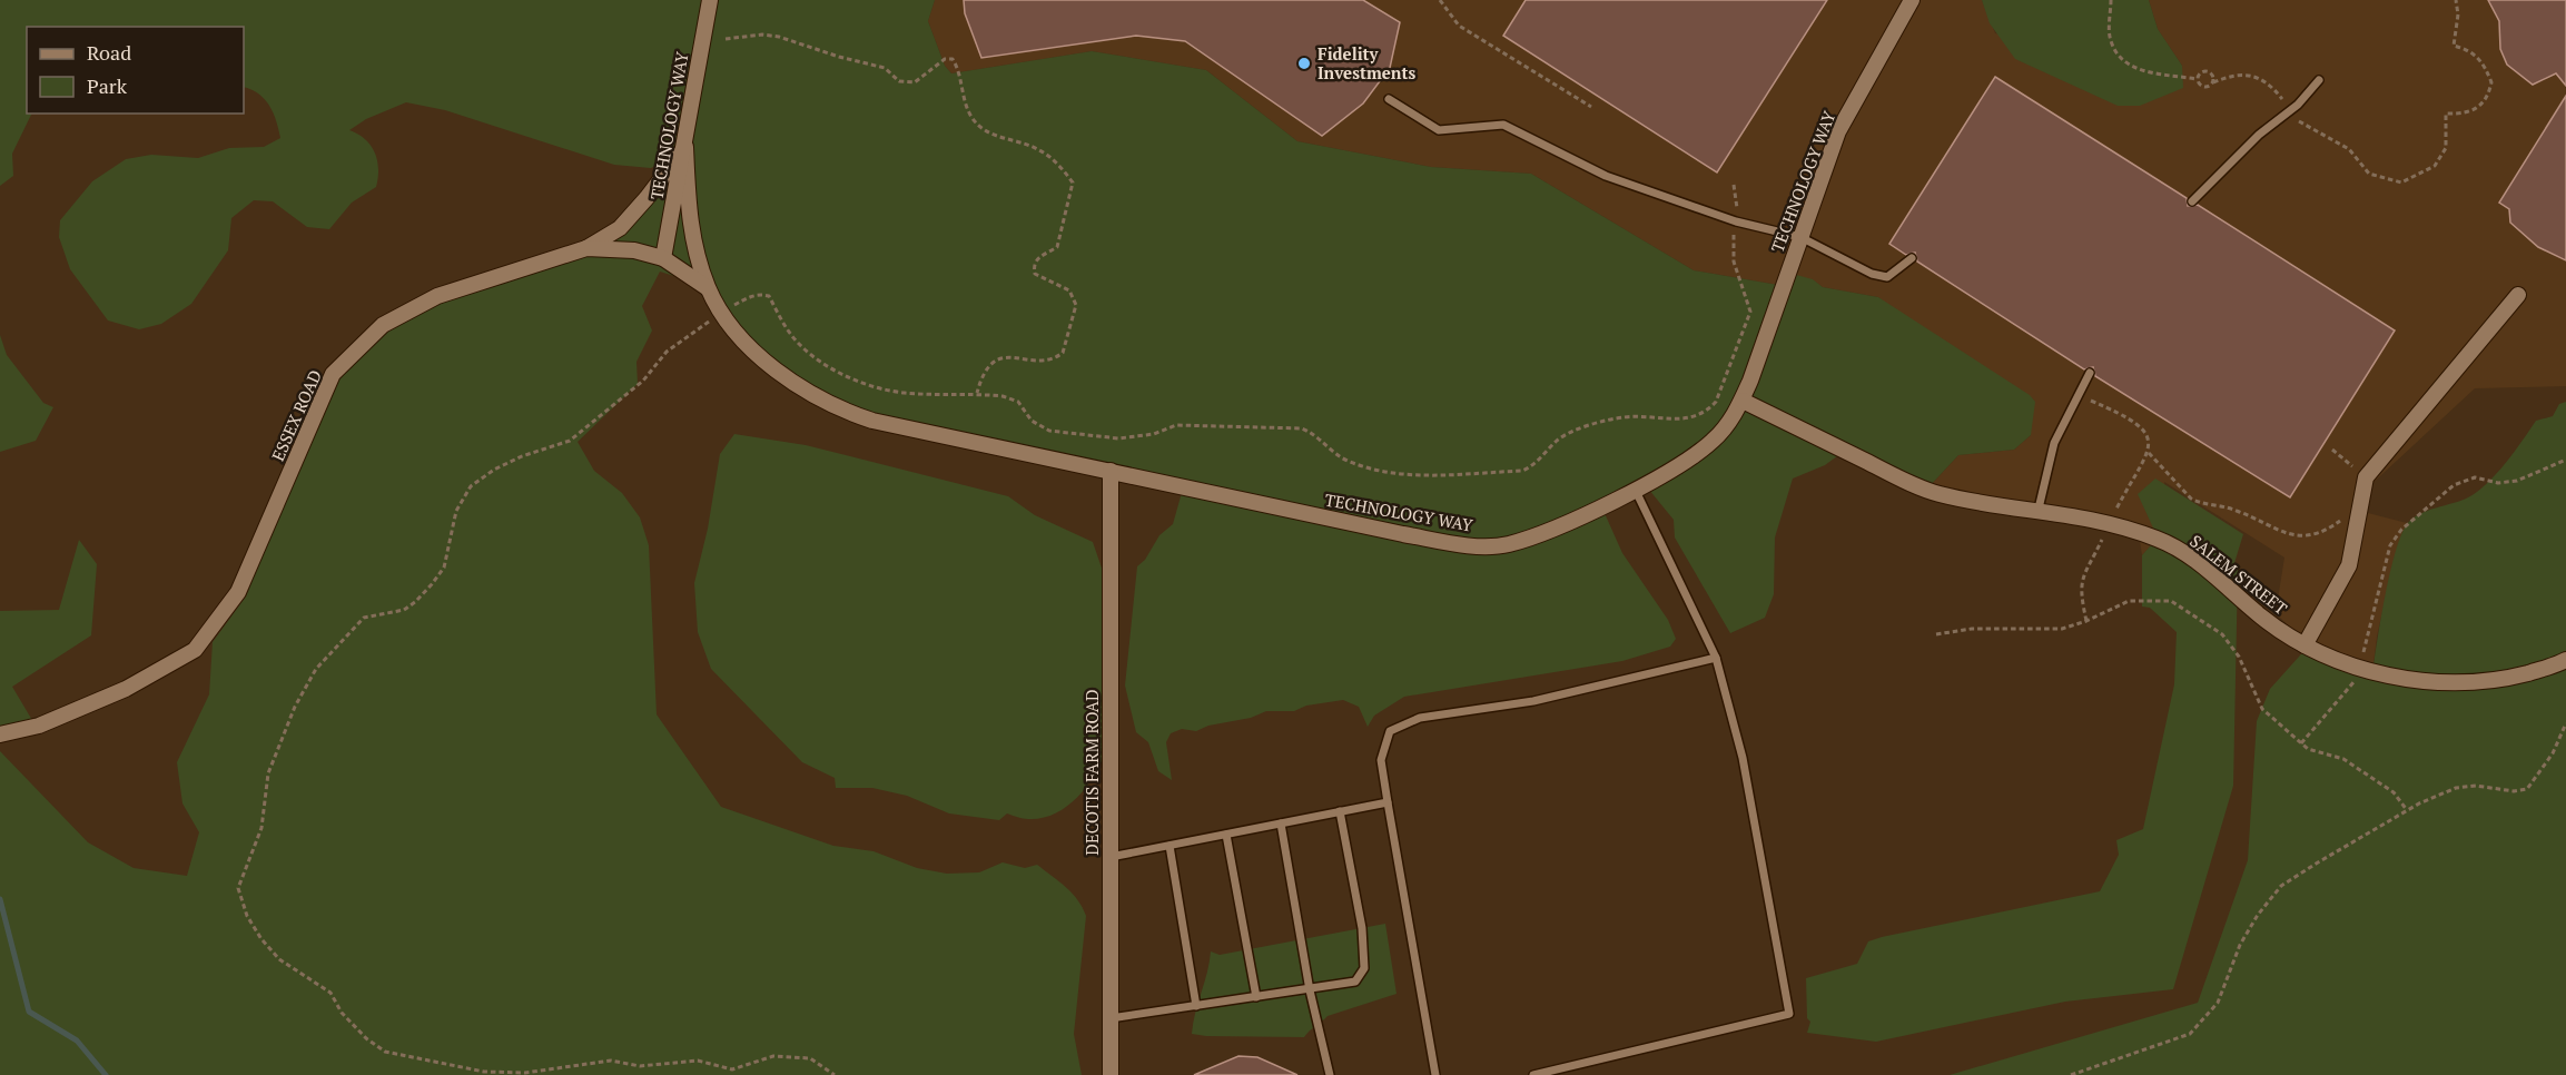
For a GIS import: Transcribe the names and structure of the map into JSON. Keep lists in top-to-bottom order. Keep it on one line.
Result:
{"streets":{"street":["TECHNOLOGY WAY","ESSEX ROAD","SALEM STREET","DECOTIS FARM ROAD"]},"crossings":[["TECHNOLOGY WAY","ESSEX ROAD"],["TECHNOLOGY WAY","SALEM STREET"],["TECHNOLOGY WAY","DECOTIS FARM ROAD"]],"places":["Fidelity Investments"],"legend":["Road","Park"]}
